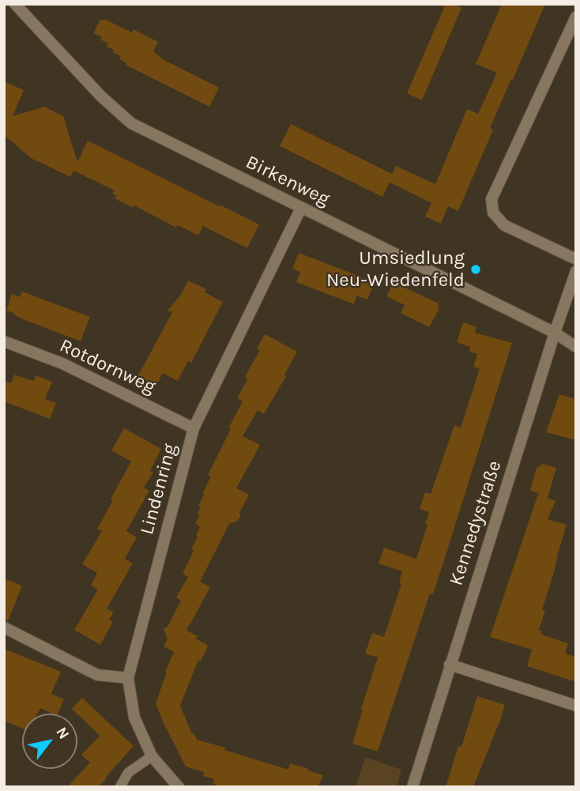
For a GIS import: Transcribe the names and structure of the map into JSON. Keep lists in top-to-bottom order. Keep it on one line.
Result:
{"streets":{"street":["Birkenweg","Rotdornweg","Lindenring","Kennedystraße"]},"crossings":[["Birkenweg","Lindenring"],["Birkenweg","Kennedystraße"],["Rotdornweg","Lindenring"]],"places":["Umsiedlung Neu-Wiedenfeld"],"north":"top right"}
